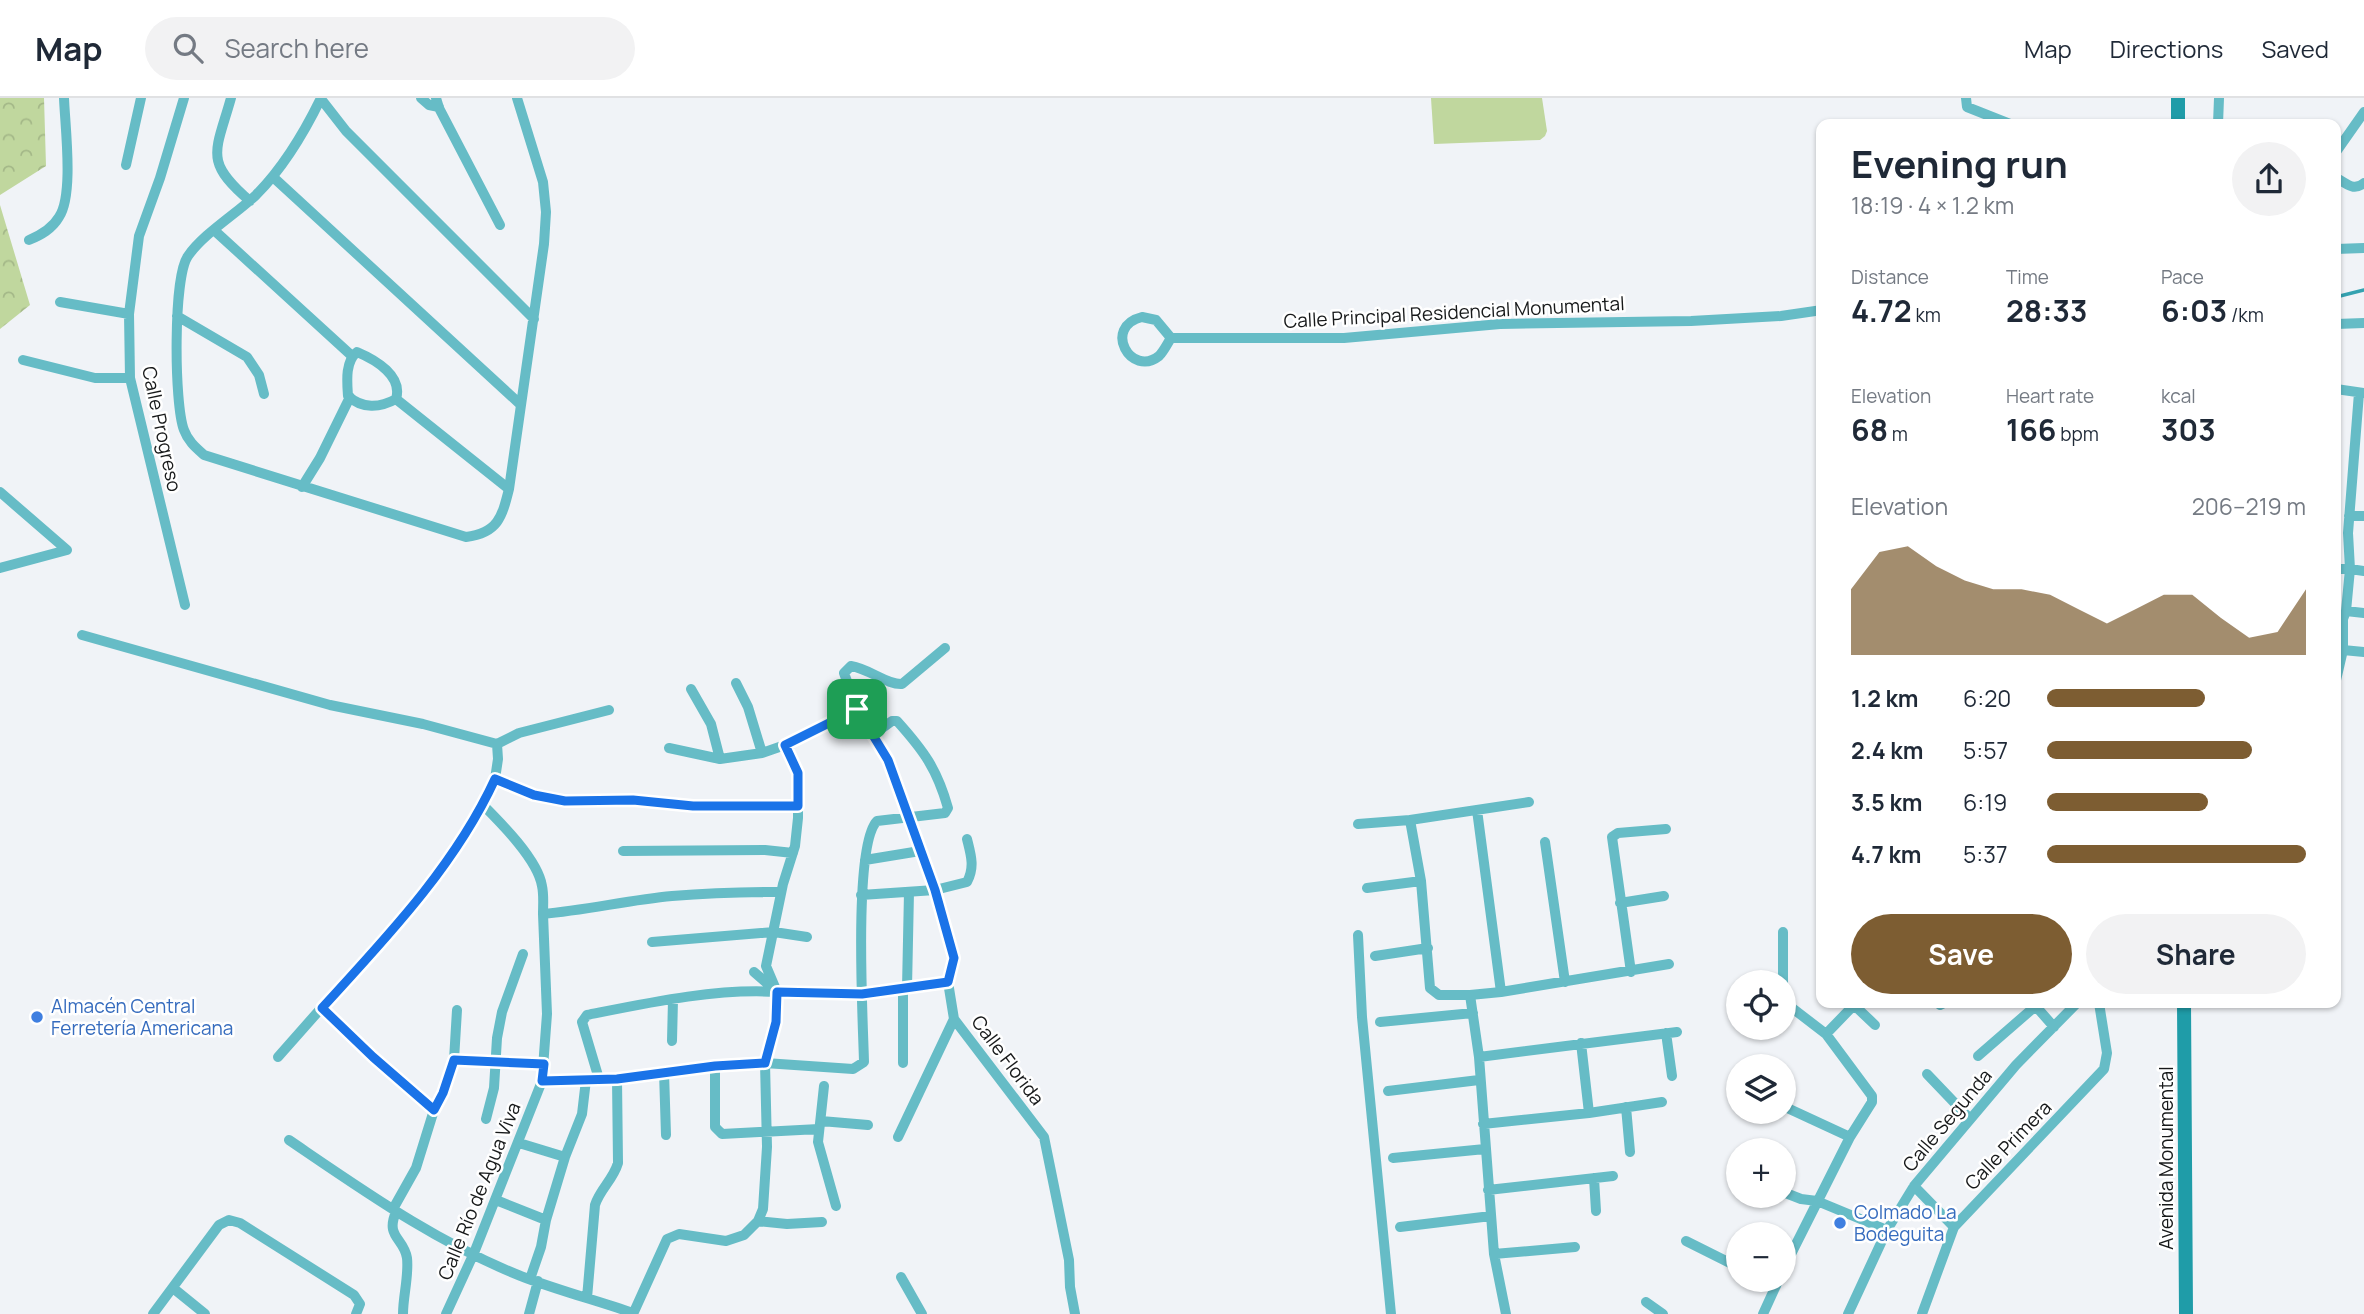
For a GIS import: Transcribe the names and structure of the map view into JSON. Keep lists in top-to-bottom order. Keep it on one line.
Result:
{"streets":{"main road":["Avenida Monumental"],"street":["Calle Principal Residencial Monumental","Calle Progreso","Calle Florida","Calle Segunda","Calle Primera","Calle Río de Agua Viva"]},"places":["Almacén Central Ferretería Americana","Colmado La Bodeguita"],"page":{"header":"Map","search":"Search here","nav":["Map","Directions","Saved"],"heading":["Evening run","18:19 · 4 × 1.2 km"],"stats":[["Distance","4.72 km"],["Time","28:33"],["Pace","6:03 /km"],["Elevation","68 m"],["Heart rate","166 bpm"],["kcal","303"]],"chart":["Elevation","206–219 m"],"list":[{"name":"1.2 km","note":"6:20"},{"name":"2.4 km","note":"5:57"},{"name":"3.5 km","note":"6:19"},{"name":"4.7 km","note":"5:37"}],"buttons":["Save","Share"],"map_buttons":["+","−"]}}
